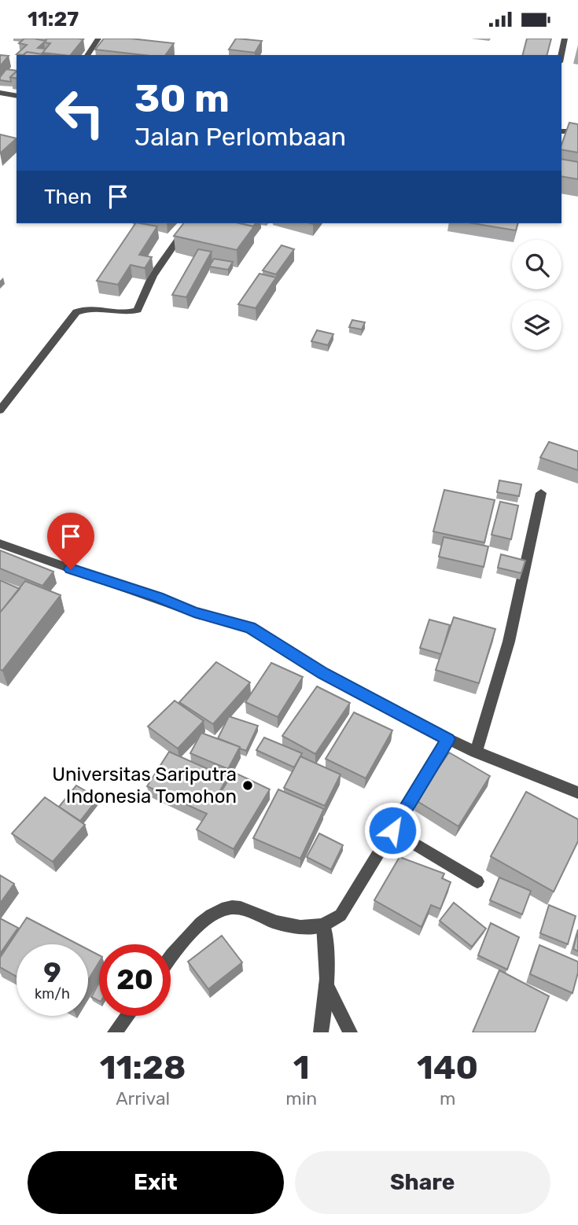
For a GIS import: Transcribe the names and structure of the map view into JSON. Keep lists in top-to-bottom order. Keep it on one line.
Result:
{"places":["Universitas Sariputra Indonesia Tomohon"],"page":{"status":"11:27","turn":["30 m","Jalan Perlombaan"],"then":"Then","speed":"9 km/h","limit":"20","eta":["11:28","Arrival","1","min","140","m"],"buttons":["Exit","Share"]}}
